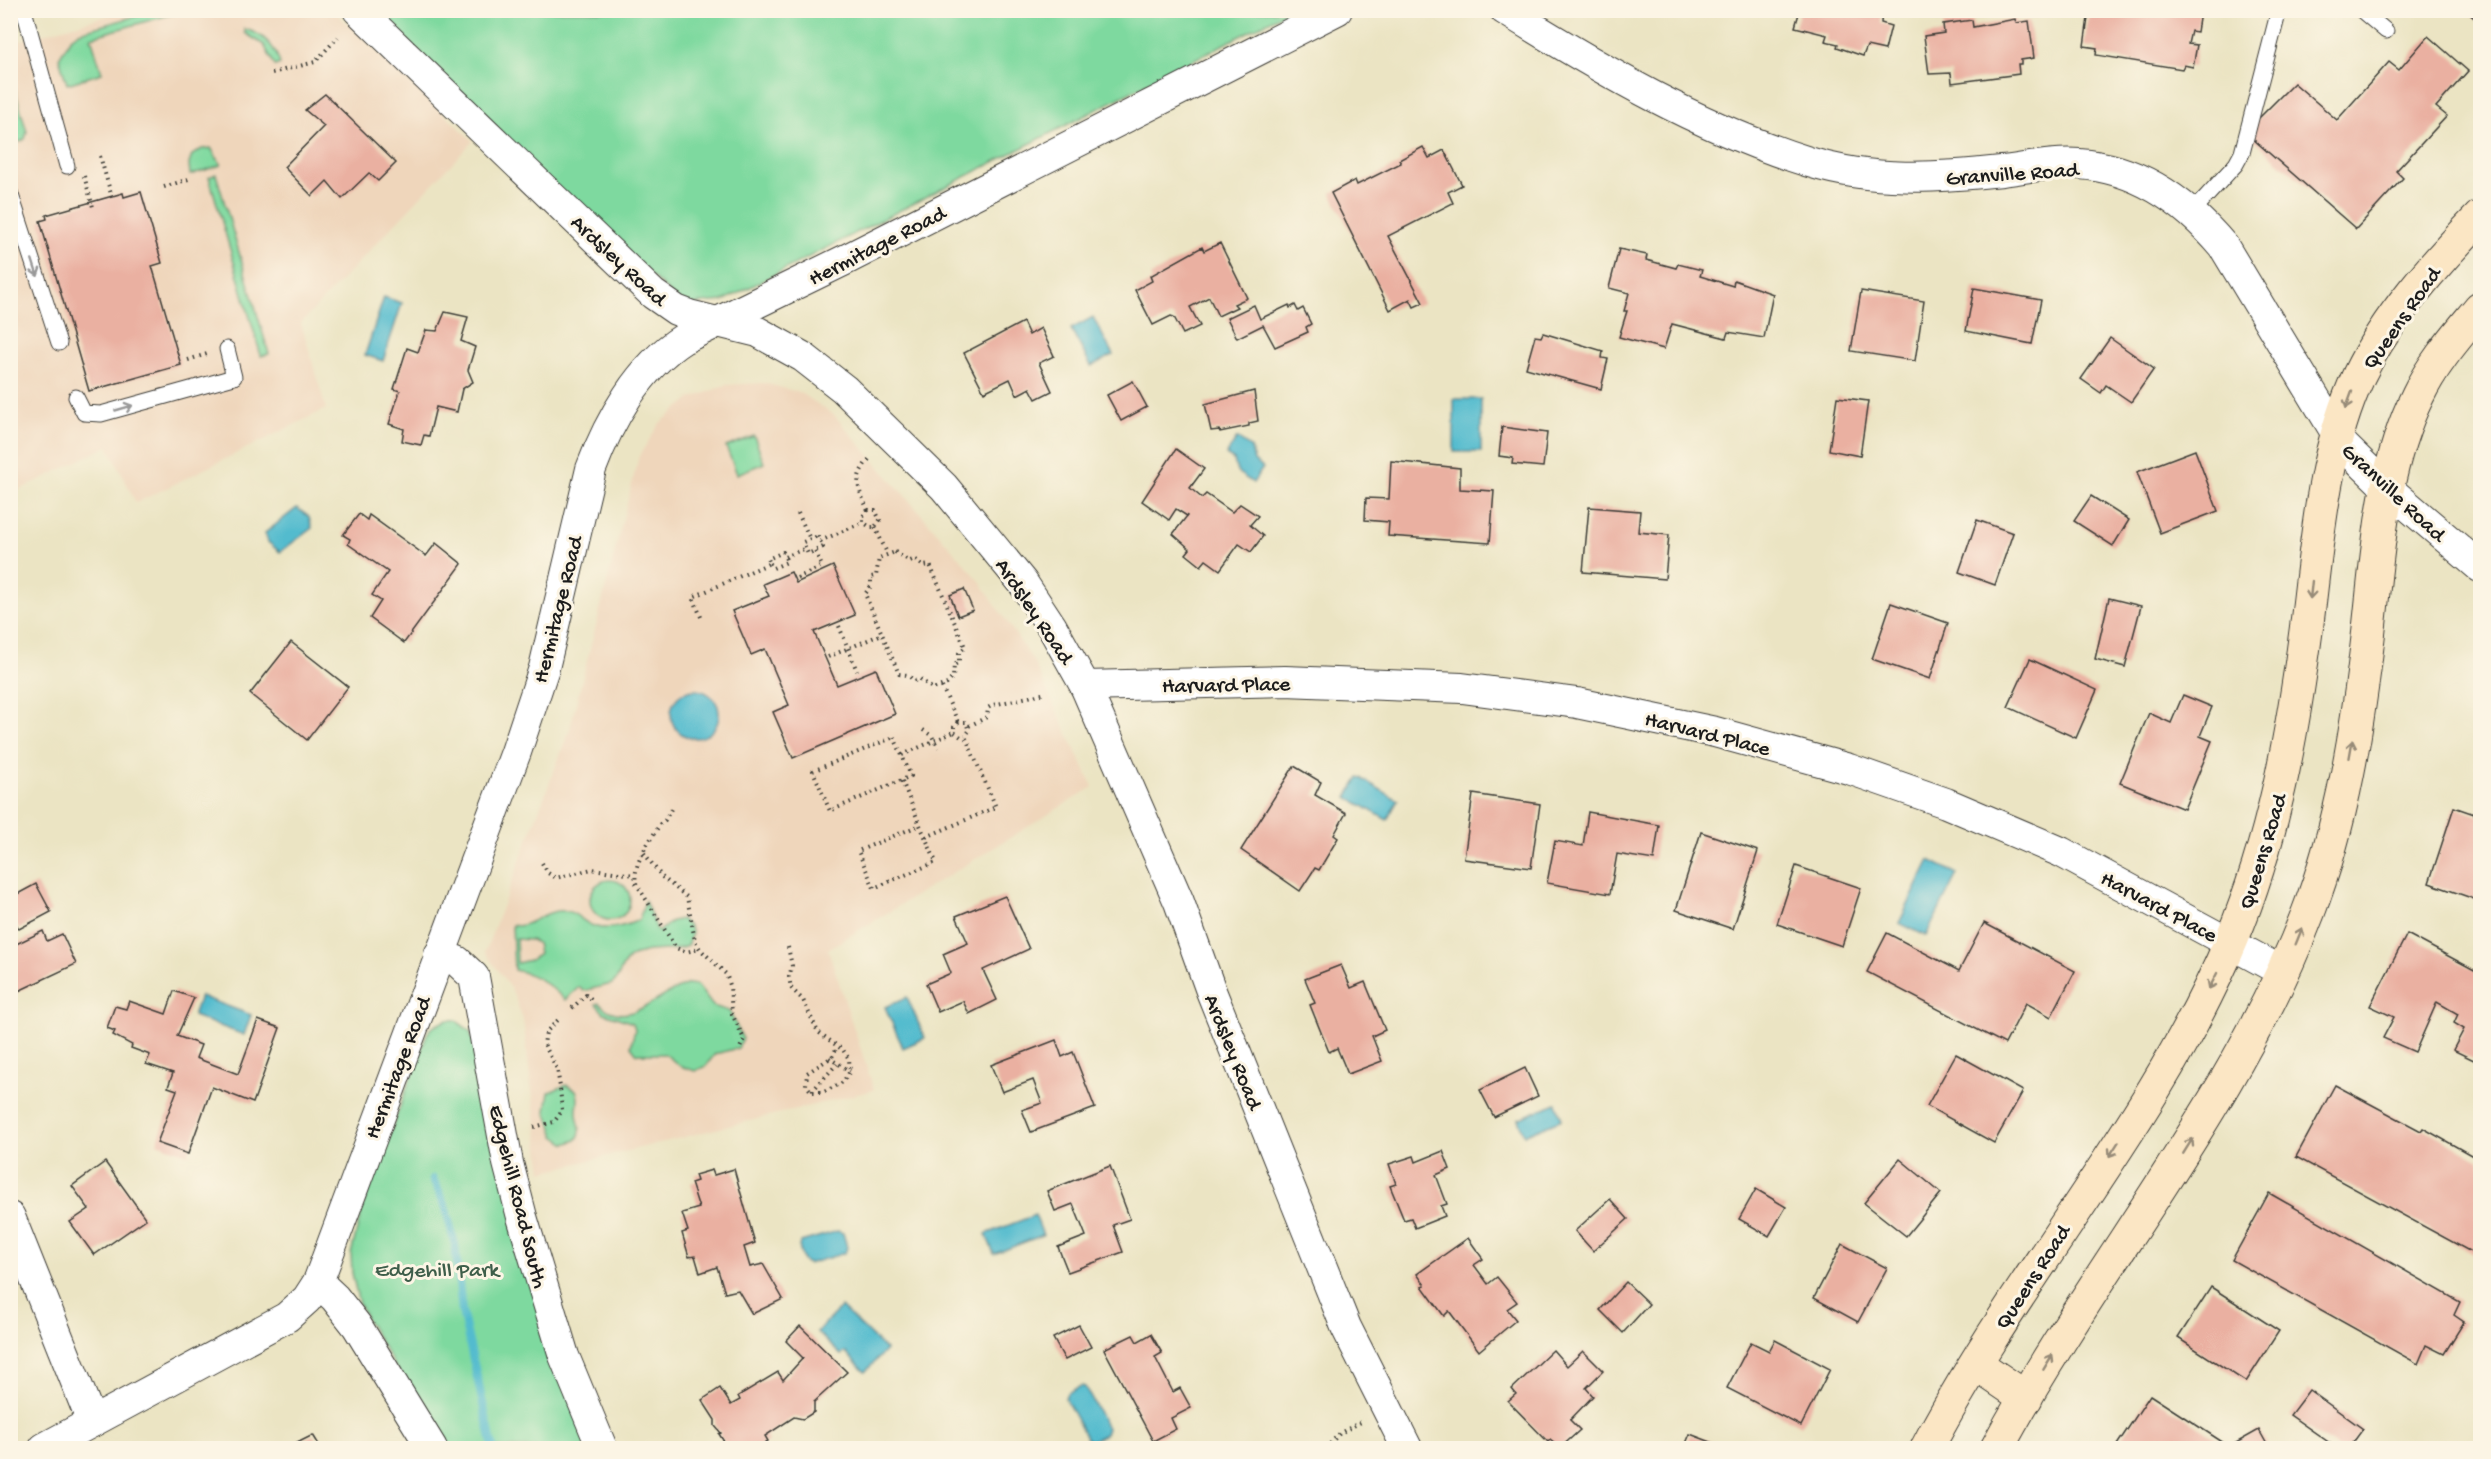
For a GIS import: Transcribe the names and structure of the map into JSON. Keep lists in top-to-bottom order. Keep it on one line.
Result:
{"streets":{"main road":["Queens Road"],"street":["Granville Road","Hermitage Road","Ardsley Road","Harvard Place","Edgehill Road South"]},"crossings":[["Granville Road","Queens Road"],["Hermitage Road","Ardsley Road"],["Hermitage Road","Edgehill Road South"],["Ardsley Road","Harvard Place"],["Queens Road","Harvard Place"]],"parks":["Edgehill Park"]}
